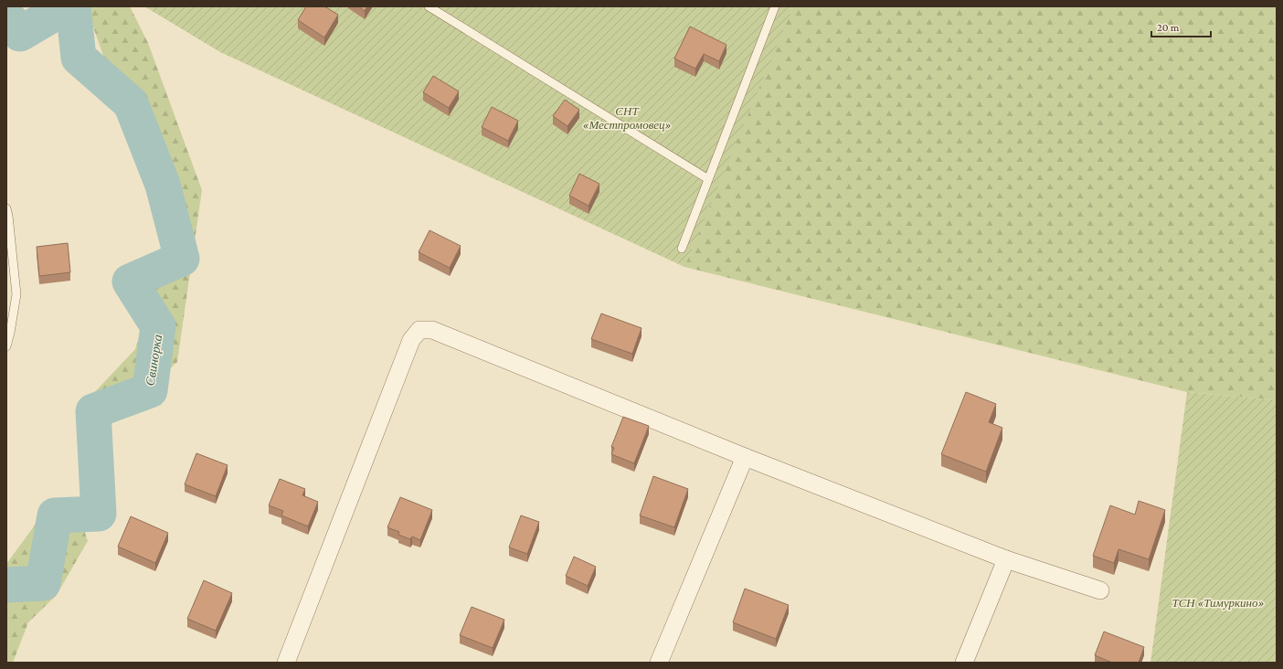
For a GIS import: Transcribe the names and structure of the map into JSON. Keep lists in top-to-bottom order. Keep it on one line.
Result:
{"water":["Свинорка"],"parks":["СНТ «Местпромовец»","ТСН «Тимуркино»"],"scale_bar":"20 m"}
